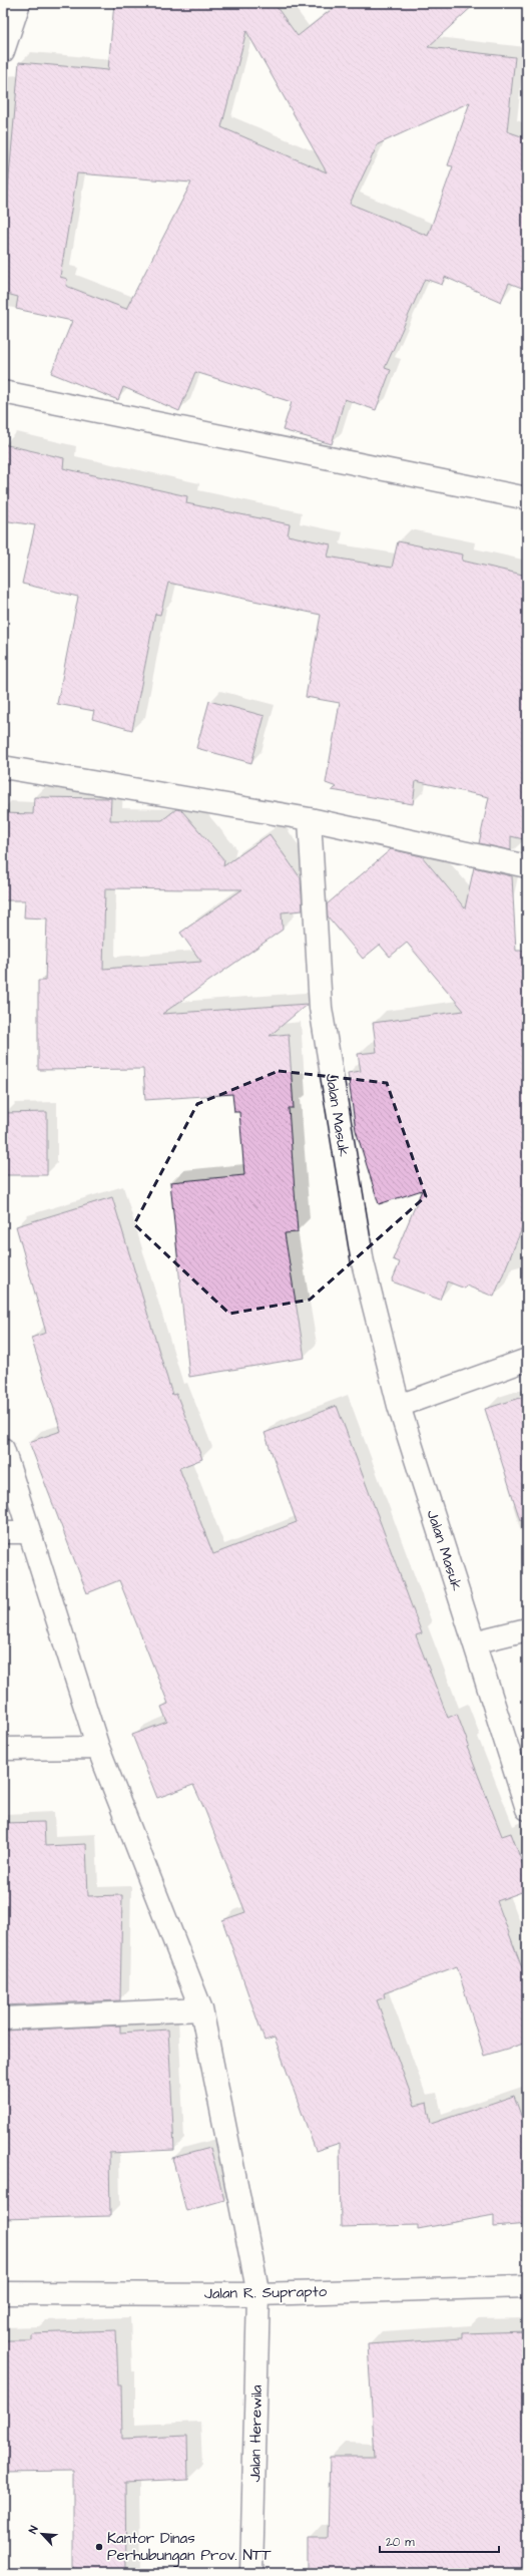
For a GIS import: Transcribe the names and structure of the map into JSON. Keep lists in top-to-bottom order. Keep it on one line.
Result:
{"streets":{"street":["Jalan Masuk","Jalan R. Suprapto","Jalan Herewila"]},"crossings":[["Jalan R. Suprapto","Jalan Herewila"]],"places":["Kantor Dinas Perhubungan Prov. NTT"],"scale_bar":"20 m","north":"top left"}
